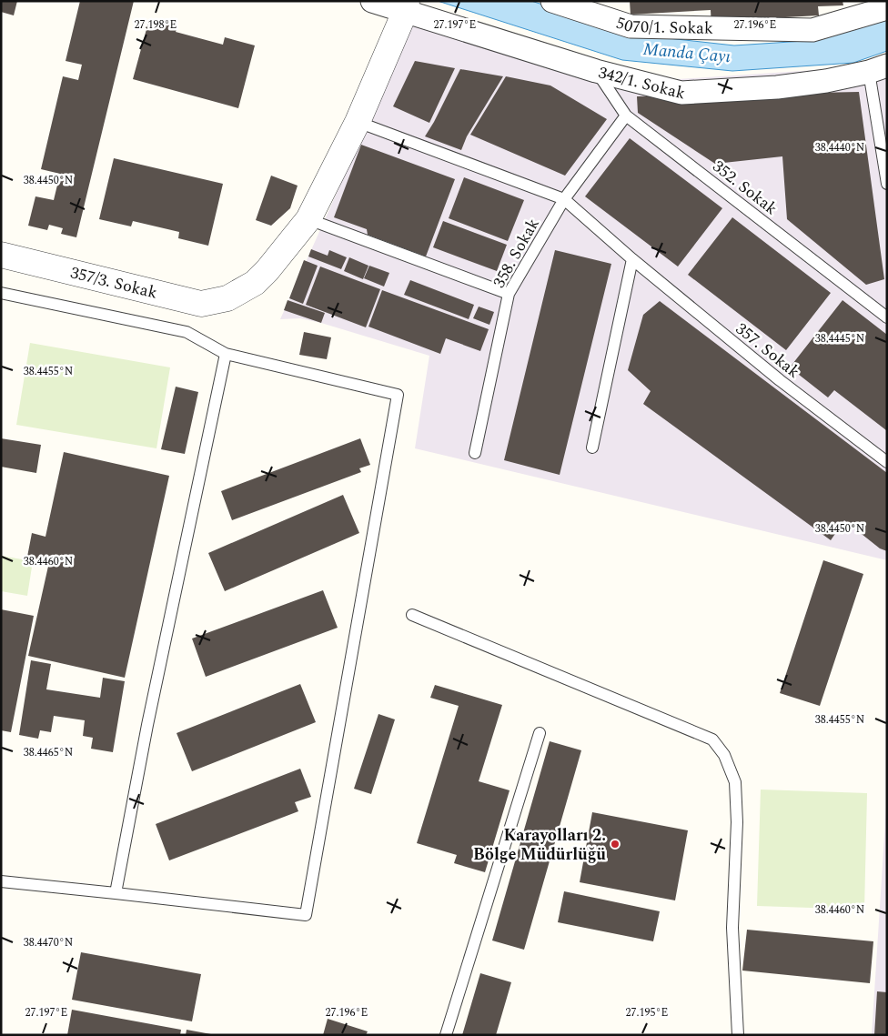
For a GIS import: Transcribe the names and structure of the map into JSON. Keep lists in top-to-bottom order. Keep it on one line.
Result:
{"streets":{"street":["5070/1. Sokak","342/1. Sokak","357/3. Sokak"],"lane":["352. Sokak","358. Sokak","357. Sokak"]},"crossings":[["342/1. Sokak","352. Sokak"],["342/1. Sokak","357/3. Sokak"],["352. Sokak","358. Sokak"],["358. Sokak","357. Sokak"]],"water":["Manda Çayı"],"places":["Karayolları 2. Bölge Müdürlüğü"],"coordinates":["27.198°E","27.197°E","27.196°E","38.4440°N","38.4450°N","38.4445°N","38.4455°N","38.4460°N","38.4465°N","38.4470°N","27.195°E"]}
